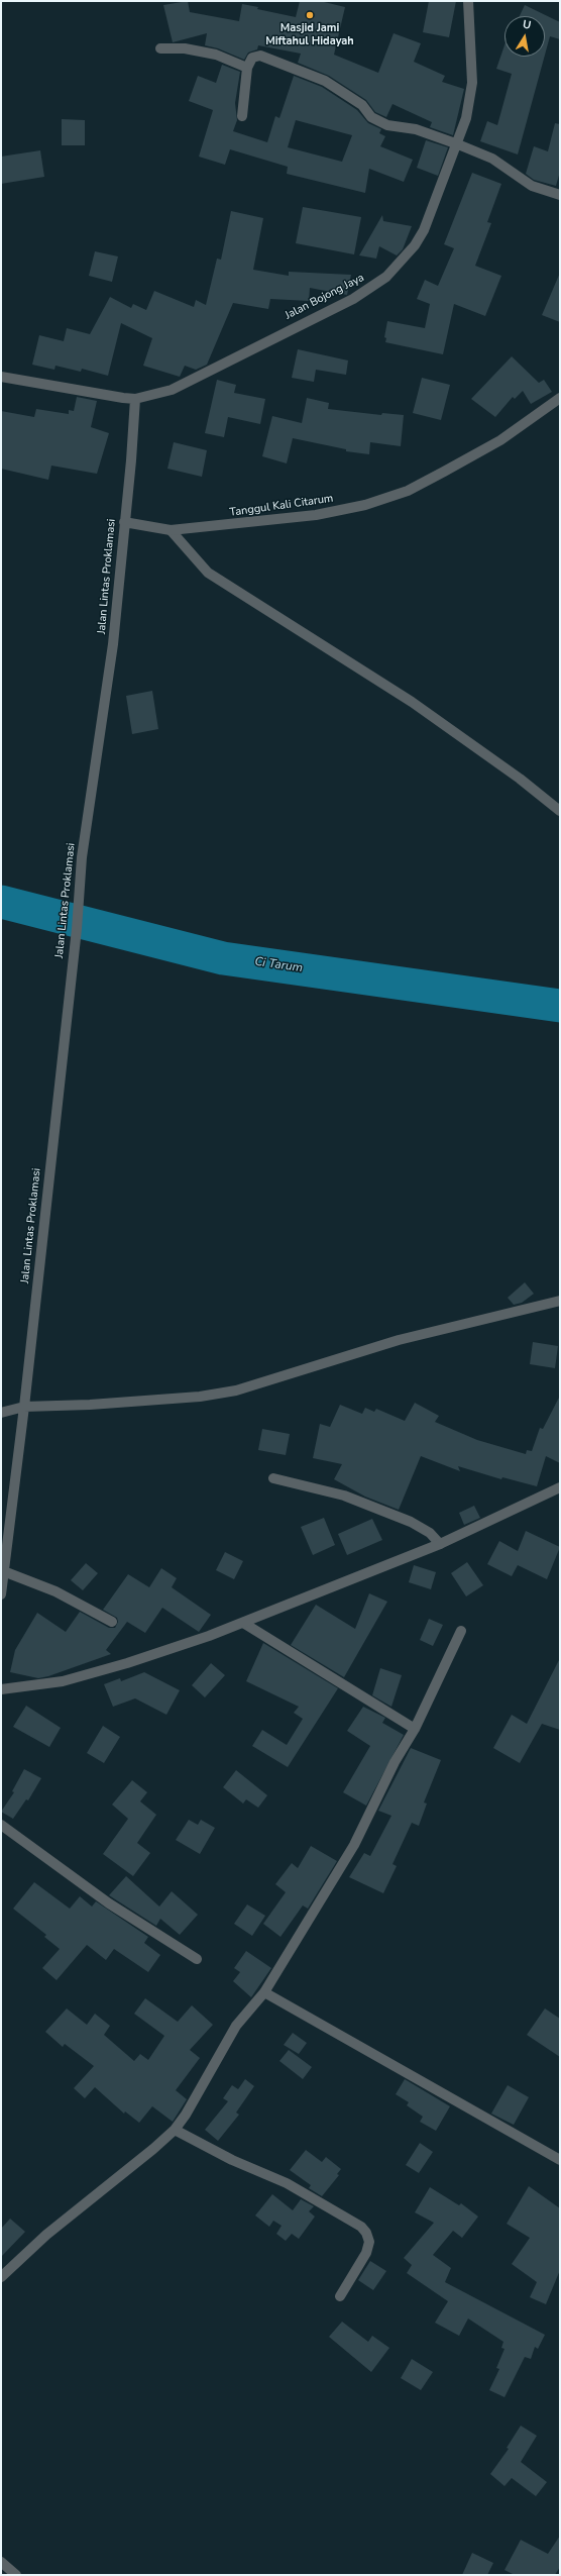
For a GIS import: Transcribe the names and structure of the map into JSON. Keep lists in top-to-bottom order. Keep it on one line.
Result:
{"streets":{"street":["Jalan Bojong Jaya","Tanggul Kali Citarum","Jalan Lintas Proklamasi"]},"crossings":[["Jalan Bojong Jaya","Jalan Lintas Proklamasi"],["Tanggul Kali Citarum","Jalan Lintas Proklamasi"]],"water":["Ci Tarum"],"places":["Masjid Jami Miftahul Hidayah"],"north":"top"}
